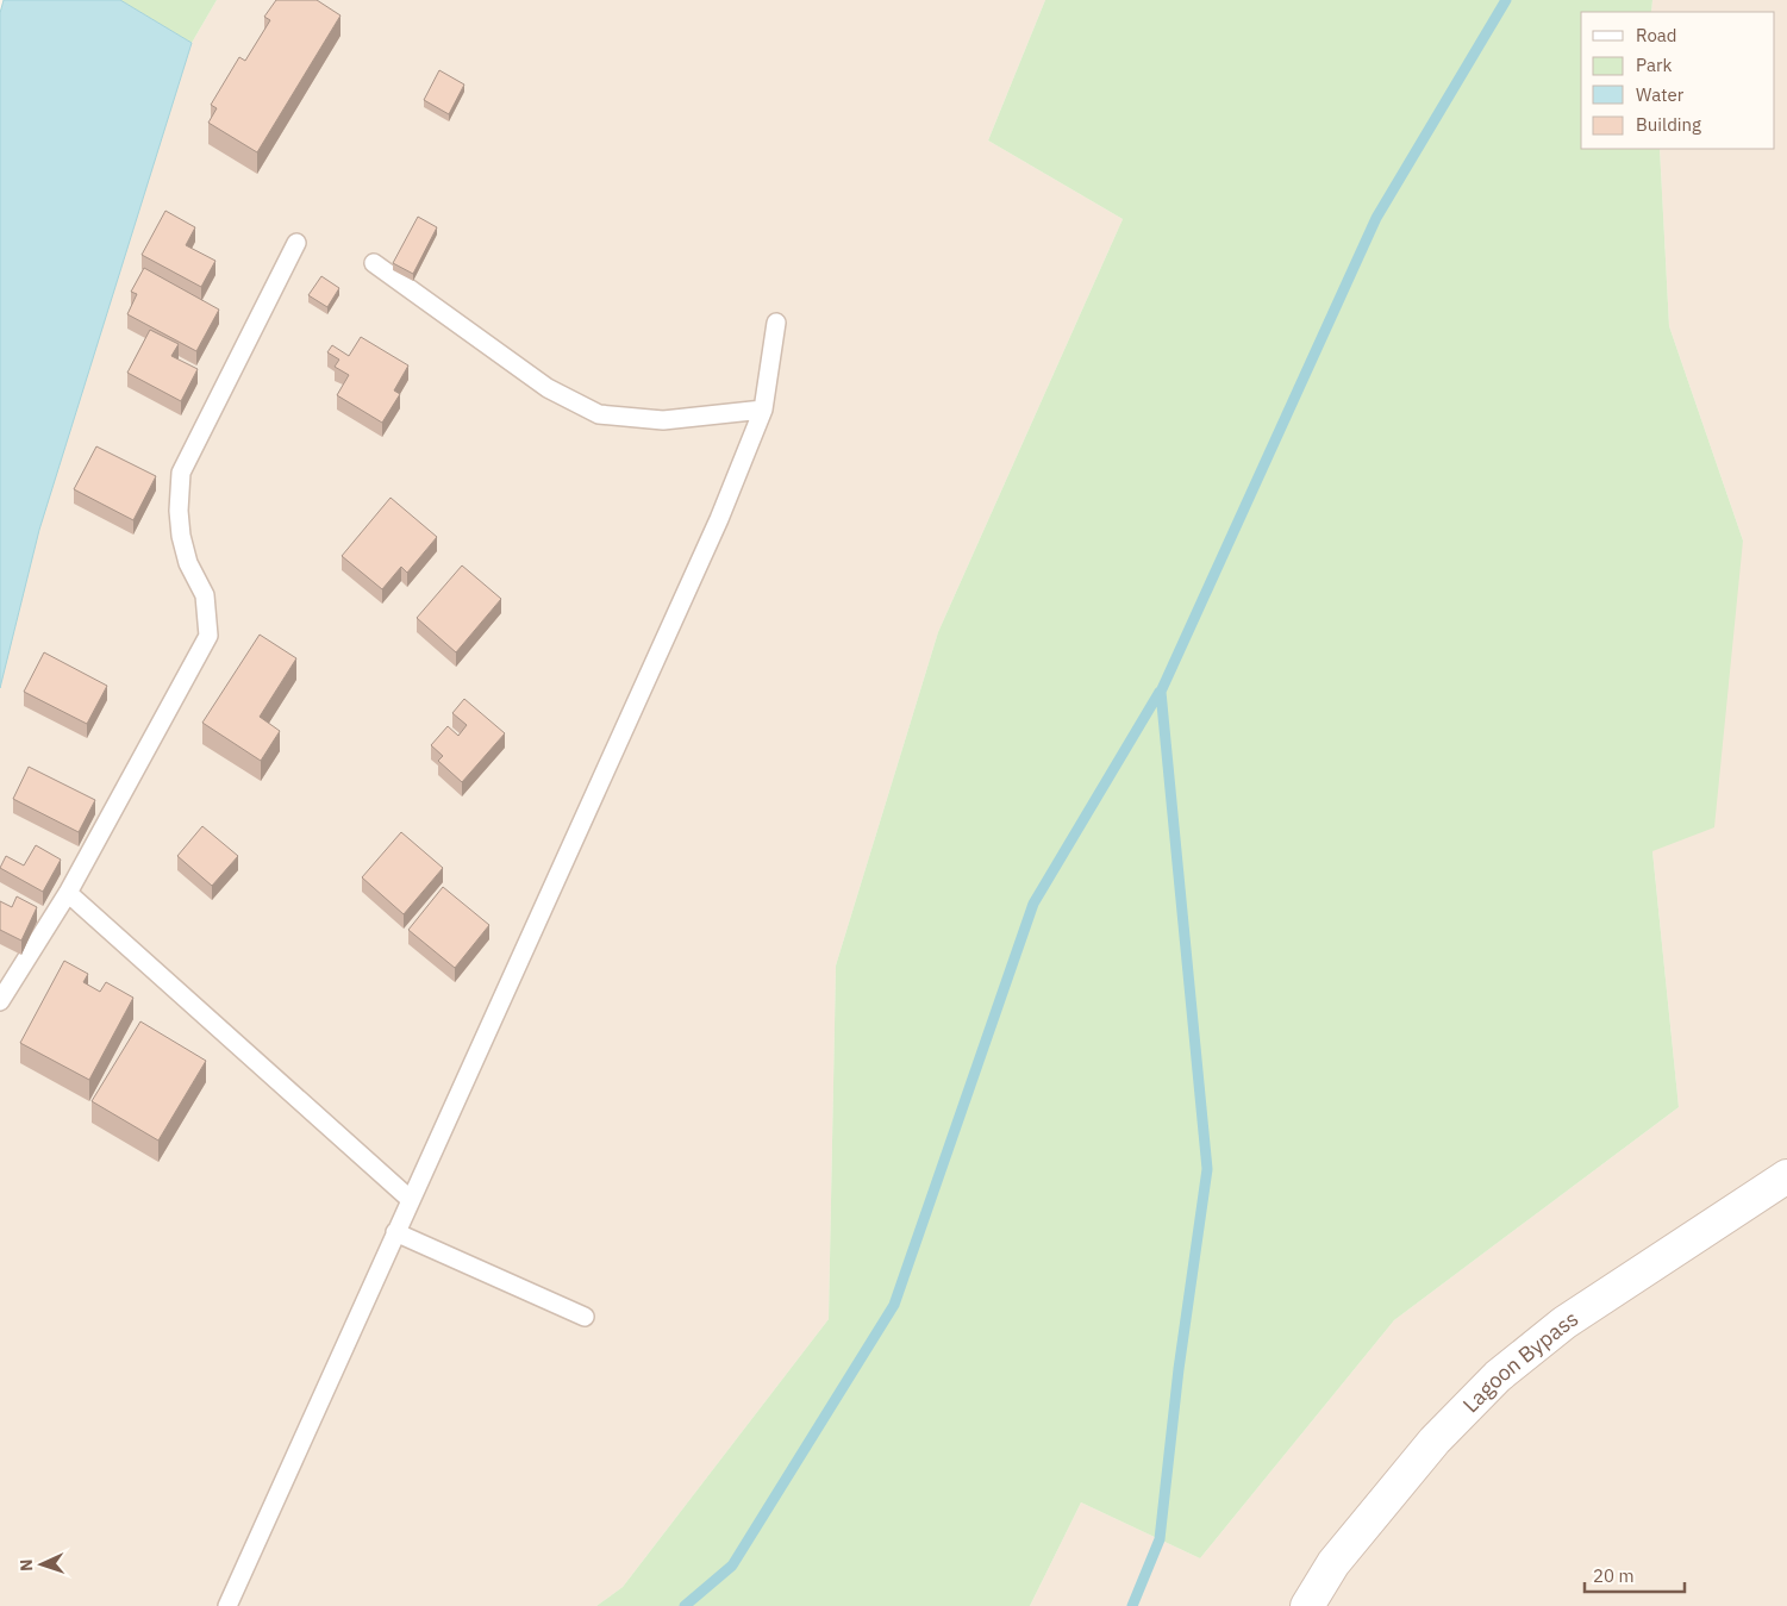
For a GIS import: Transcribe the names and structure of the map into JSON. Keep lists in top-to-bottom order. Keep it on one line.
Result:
{"streets":{"street":["Lagoon Bypass"]},"legend":["Road","Park","Water","Building"],"scale_bar":"20 m","north":"left"}
